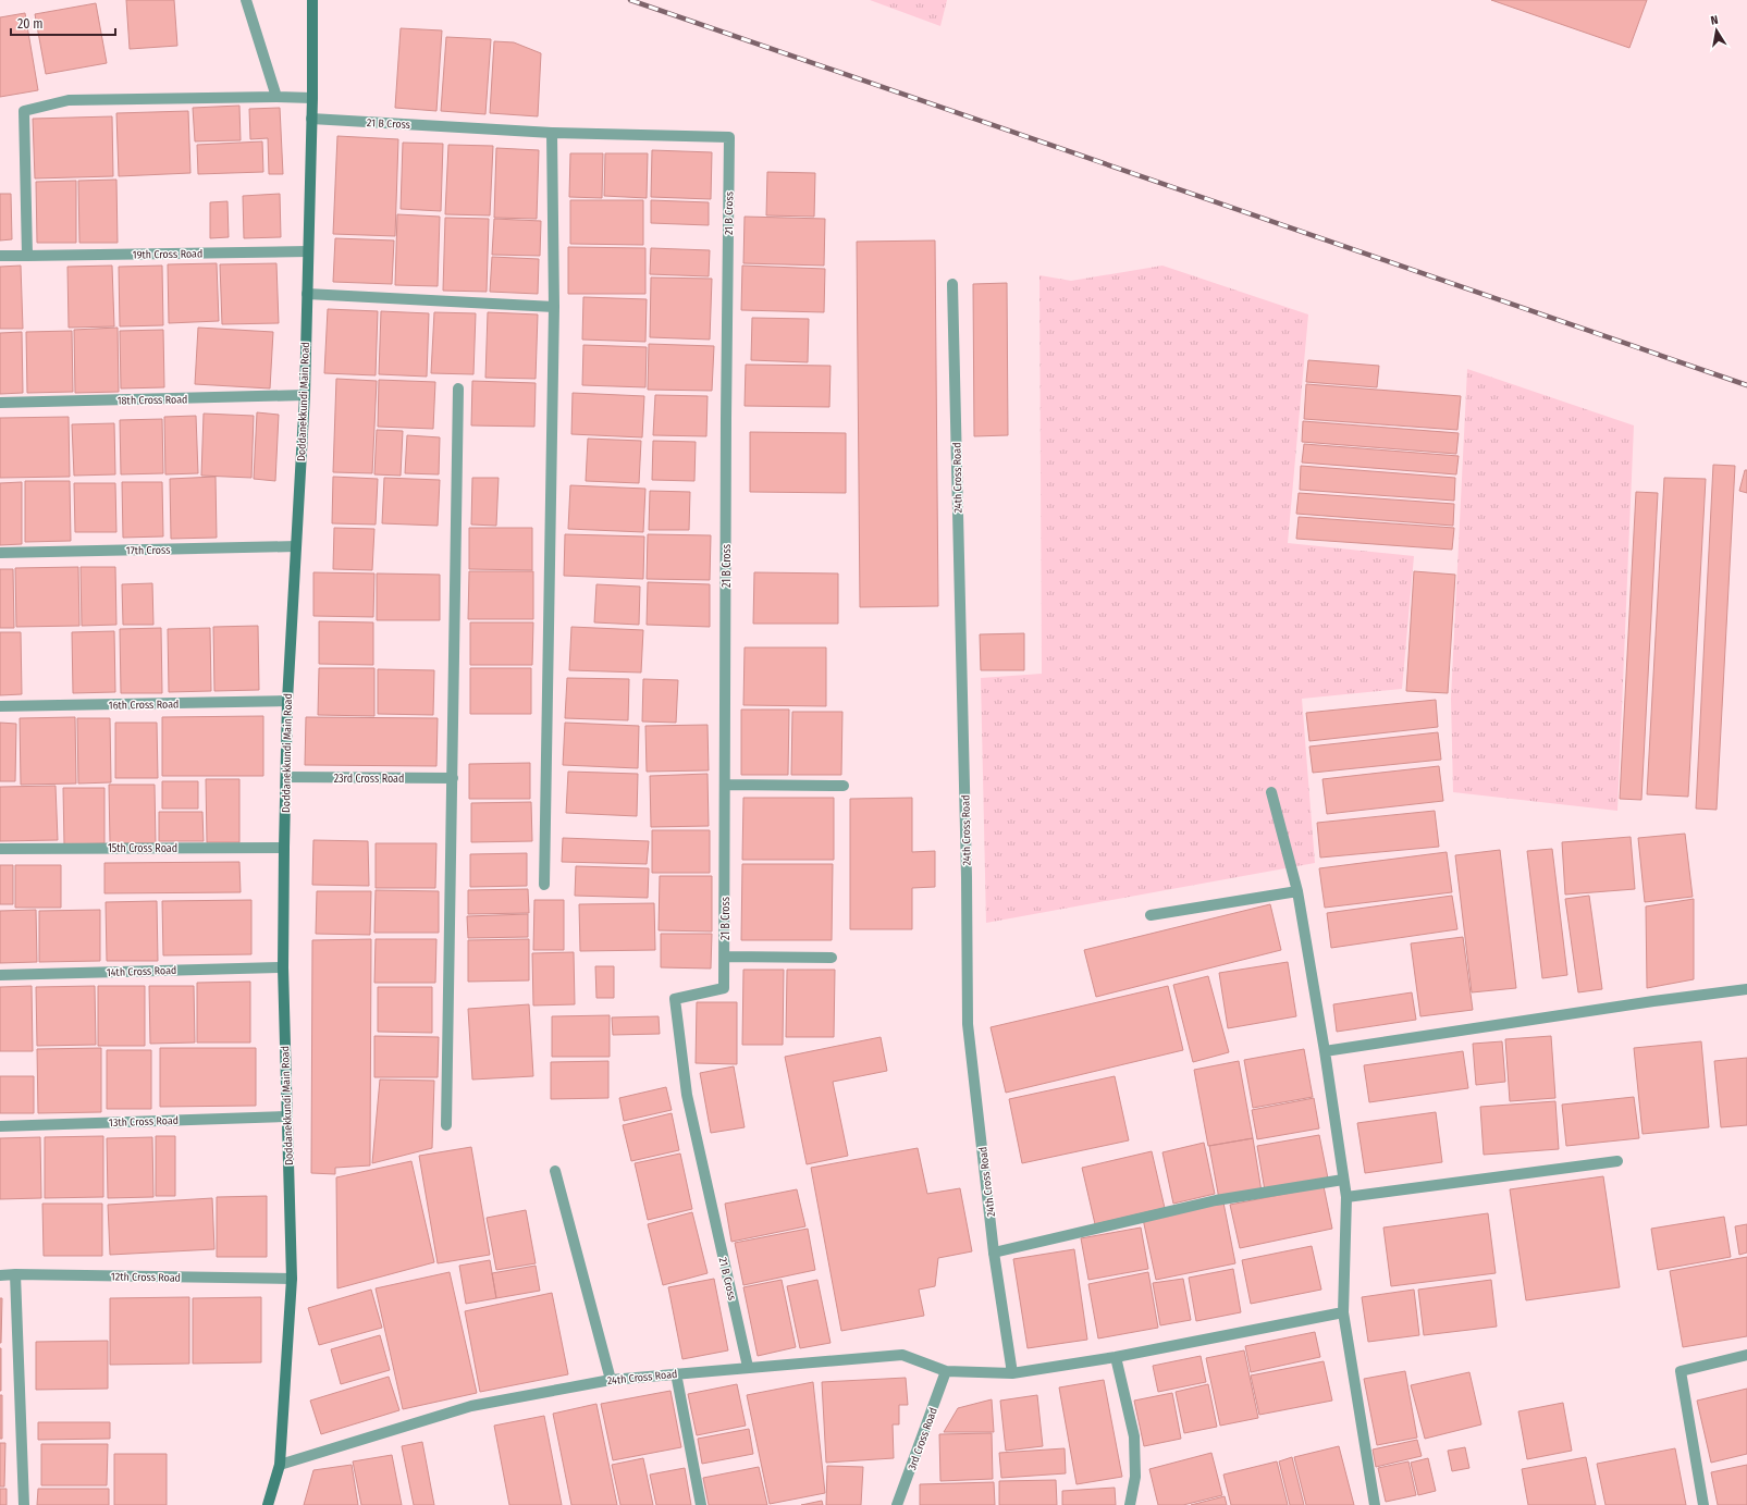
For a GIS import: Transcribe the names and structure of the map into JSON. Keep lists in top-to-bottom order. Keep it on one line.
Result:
{"streets":{"street":["21 B Cross","19th Cross Road","18th Cross Road","Doddanekkundi Main Road","24th Cross Road","17th Cross","16th Cross Road","23rd Cross Road","15th Cross Road","14th Cross Road","13th Cross Road","12th Cross Road","3rd Cross Road"]},"crossings":[["21 B Cross","Doddanekkundi Main Road"],["21 B Cross","24th Cross Road"],["19th Cross Road","Doddanekkundi Main Road"],["18th Cross Road","Doddanekkundi Main Road"],["Doddanekkundi Main Road","24th Cross Road"],["Doddanekkundi Main Road","17th Cross"],["Doddanekkundi Main Road","16th Cross Road"],["Doddanekkundi Main Road","23rd Cross Road"],["Doddanekkundi Main Road","15th Cross Road"],["Doddanekkundi Main Road","14th Cross Road"],["Doddanekkundi Main Road","13th Cross Road"],["Doddanekkundi Main Road","12th Cross Road"],["24th Cross Road","3rd Cross Road"]],"scale_bar":"20 m","north":"top"}
